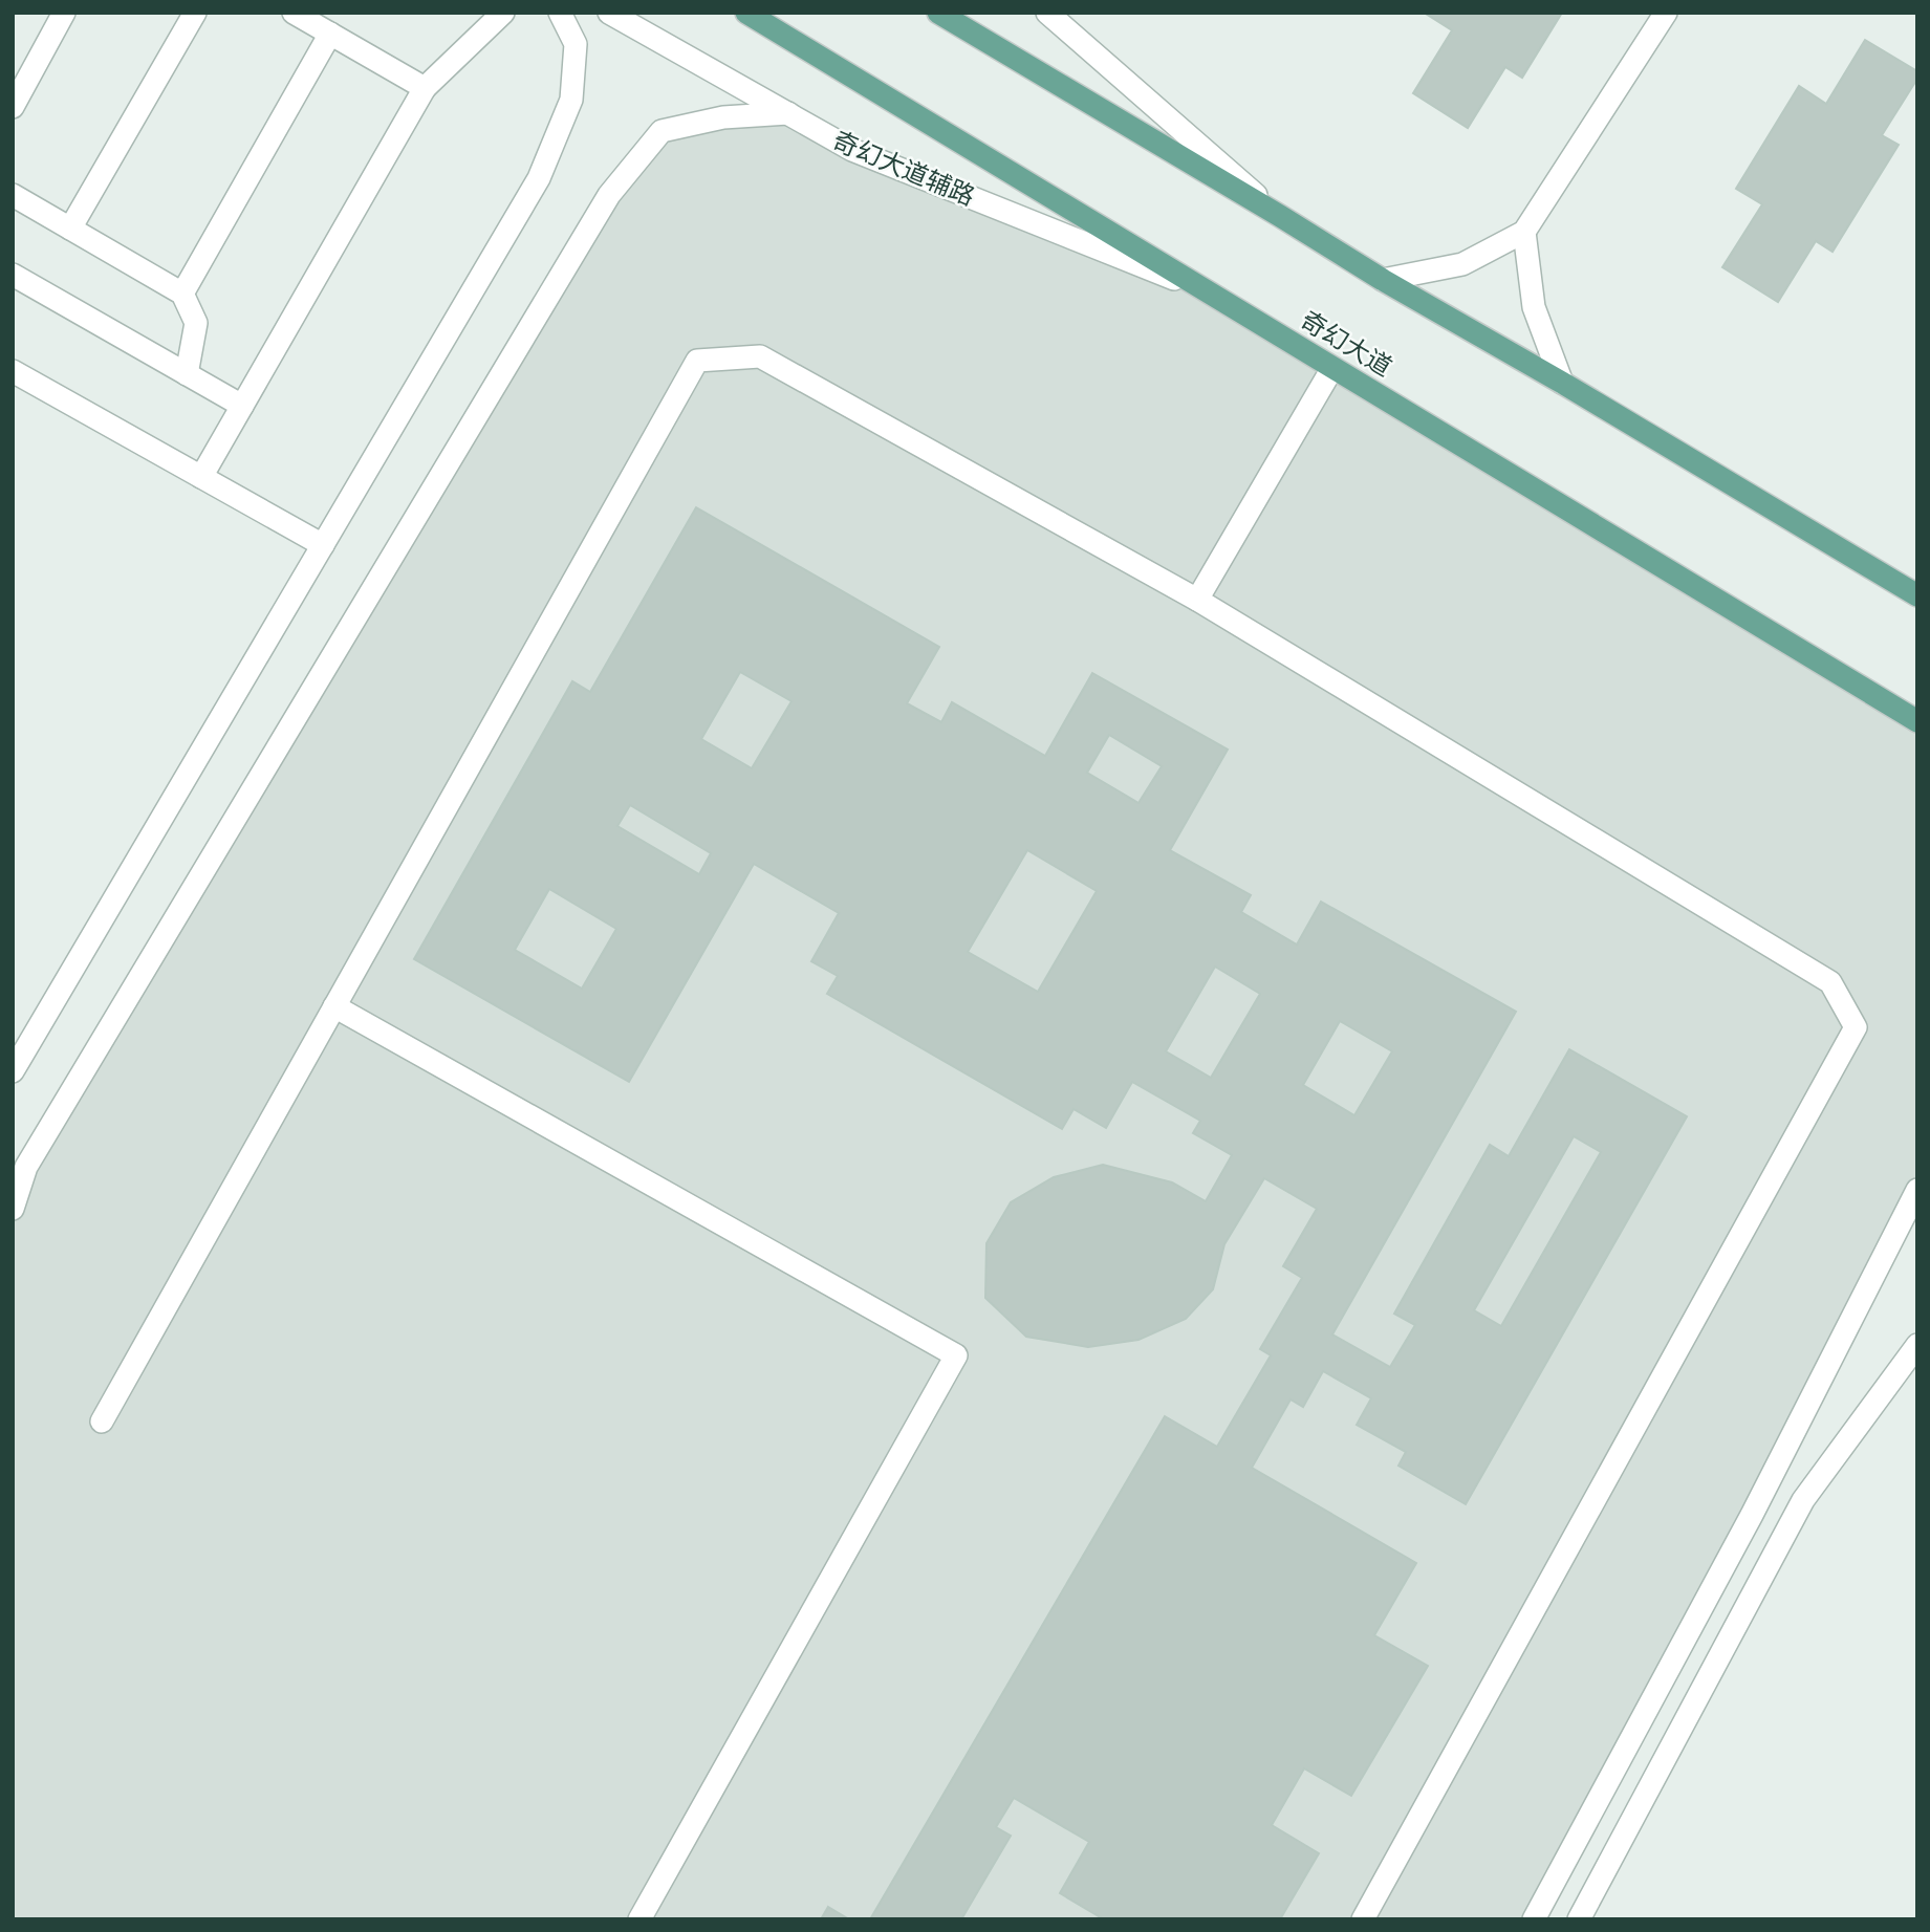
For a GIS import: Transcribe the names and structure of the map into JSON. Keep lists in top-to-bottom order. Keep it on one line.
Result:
{"streets":{"main road":["奇幻大道"],"street":["奇幻大道辅路"]},"crossings":[["奇幻大道辅路","奇幻大道"]]}
